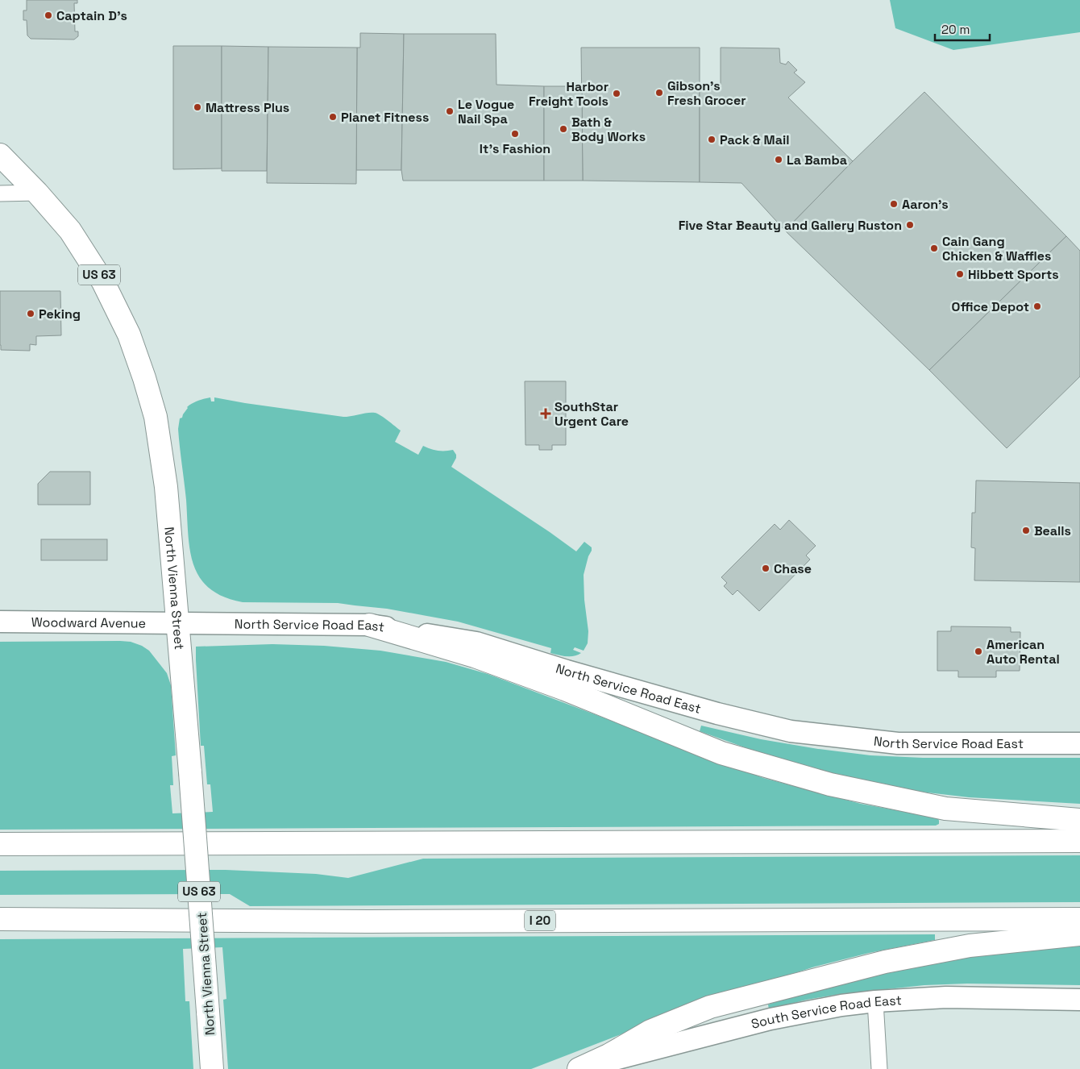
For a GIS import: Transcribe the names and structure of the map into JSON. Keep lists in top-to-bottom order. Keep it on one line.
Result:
{"streets":{"highway":["US 63","North Vienna Street","I 20"],"main road":["Woodward Avenue","North Service Road East","South Service Road East"]},"crossings":[["North Vienna Street","Woodward Avenue"],["North Vienna Street","North Service Road East"],["Woodward Avenue","North Service Road East"]],"places":{"other":["Captain D's","Gibson's Fresh Grocer","Harbor Freight Tools","Mattress Plus","Le Vogue Nail Spa","Planet Fitness","Bath & Body Works","It's Fashion","Pack & Mail","La Bamba","Aaron's","Five Star Beauty and Gallery Ruston","Cain Gang Chicken & Waffles","Hibbett Sports","Office Depot","Peking","Bealls","Chase","American Auto Rental"],"health":["SouthStar Urgent Care"]},"scale_bar":"20 m"}
